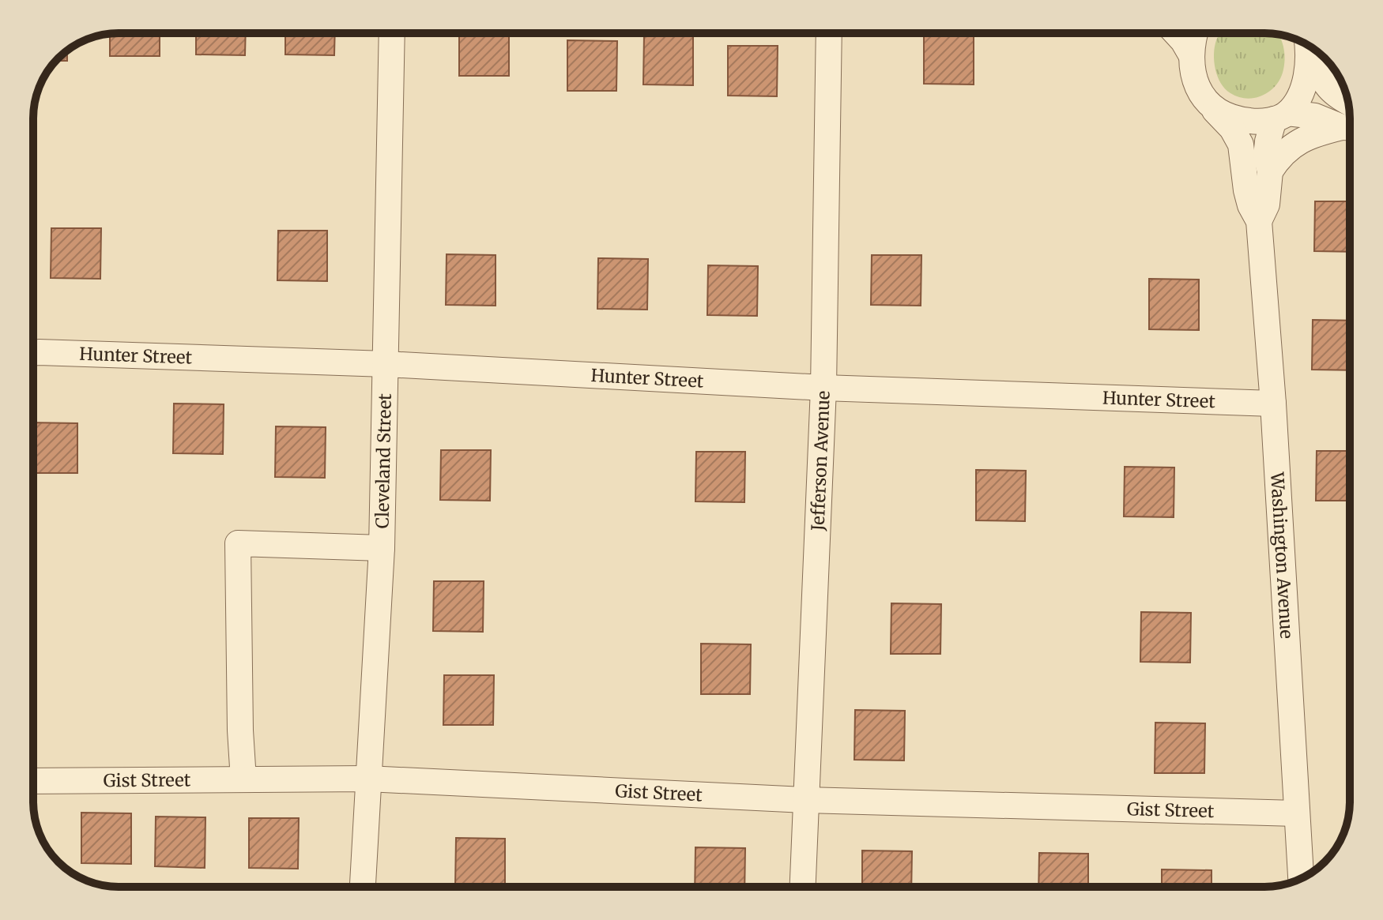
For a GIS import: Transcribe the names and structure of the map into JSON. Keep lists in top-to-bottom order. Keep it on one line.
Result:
{"streets":{"street":["Hunter Street","Cleveland Street","Jefferson Avenue","Washington Avenue","Gist Street"]},"crossings":[["Hunter Street","Cleveland Street"],["Hunter Street","Jefferson Avenue"],["Hunter Street","Washington Avenue"],["Cleveland Street","Gist Street"],["Jefferson Avenue","Gist Street"],["Washington Avenue","Gist Street"]]}
